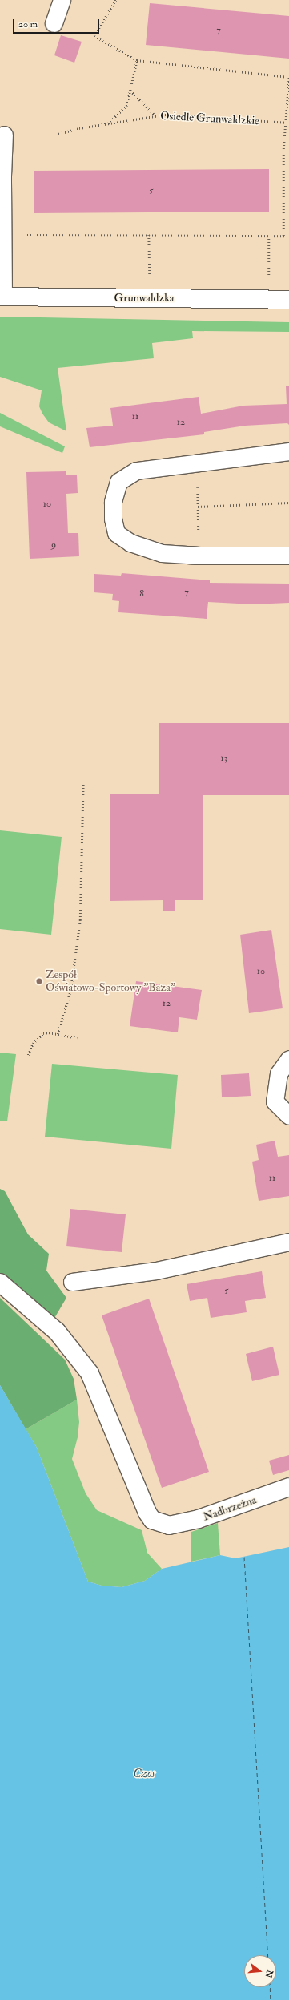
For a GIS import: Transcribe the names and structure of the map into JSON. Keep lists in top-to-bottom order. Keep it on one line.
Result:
{"streets":{"street":["Grunwaldzka","Nadbrzeżna"],"path":["Osiedle Grunwaldzkie"]},"water":["Czos"],"places":["Zespół Oświatowo-Sportowy \"Baza\""],"house_numbers":["7","5","11","12","10","9","7","8","13","10","12","11","5"],"scale_bar":"20 m","north":"right"}
